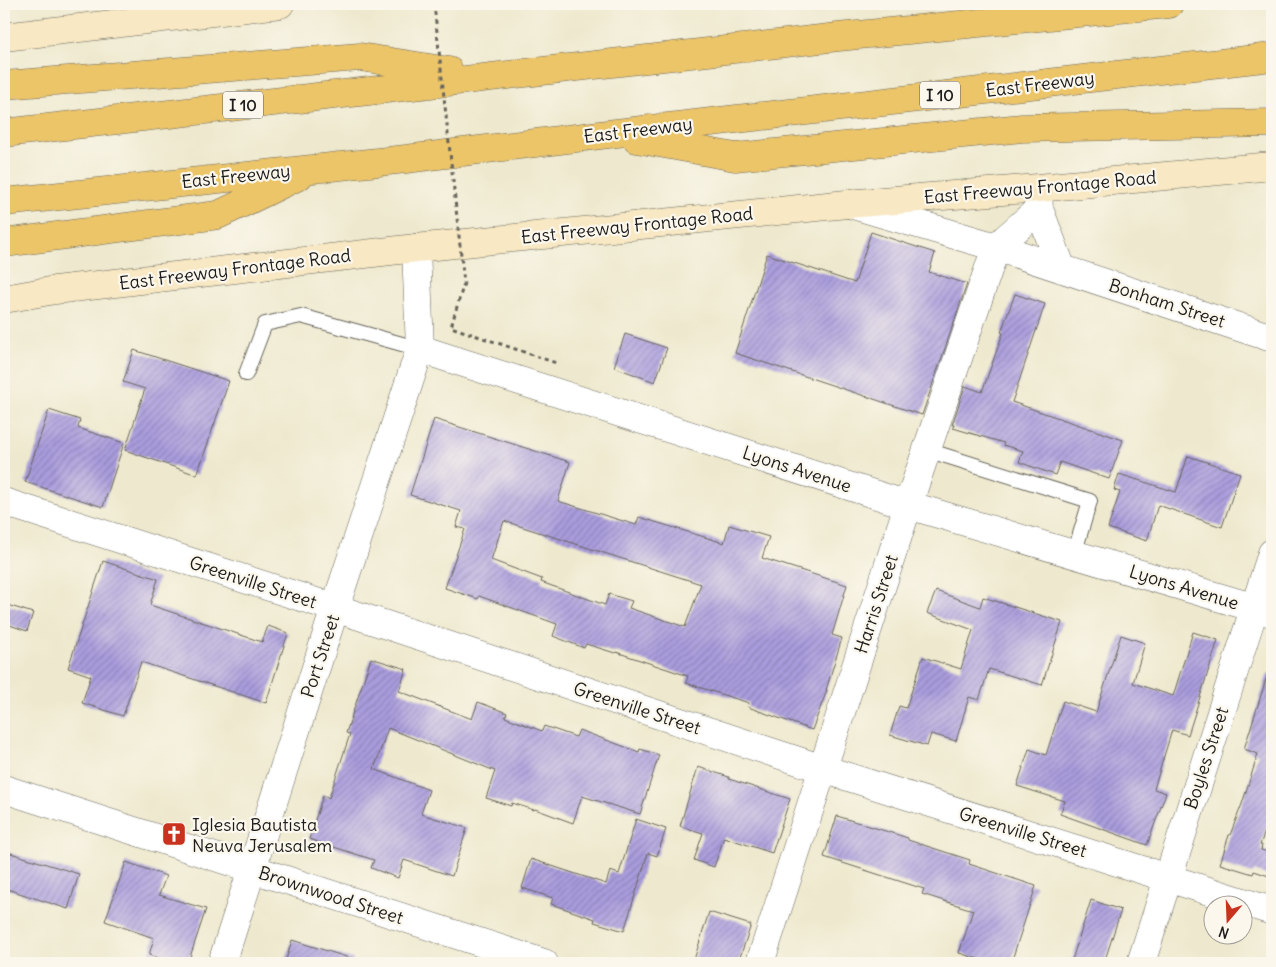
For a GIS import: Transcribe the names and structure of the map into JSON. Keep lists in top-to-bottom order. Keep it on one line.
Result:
{"streets":{"highway":["East Freeway","I 10"],"main road":["East Freeway Frontage Road"],"street":["Bonham Street","Lyons Avenue","Greenville Street","Harris Street","Port Street","Boyles Street","Brownwood Street"]},"crossings":[["East Freeway Frontage Road","Bonham Street"],["Bonham Street","Harris Street"],["Lyons Avenue","Harris Street"],["Lyons Avenue","Port Street"],["Lyons Avenue","Boyles Street"],["Greenville Street","Harris Street"],["Greenville Street","Port Street"],["Greenville Street","Boyles Street"],["Port Street","Brownwood Street"]],"places":{"church":["Iglesia Bautista Neuva Jerusalem"]},"north":"bottom"}
